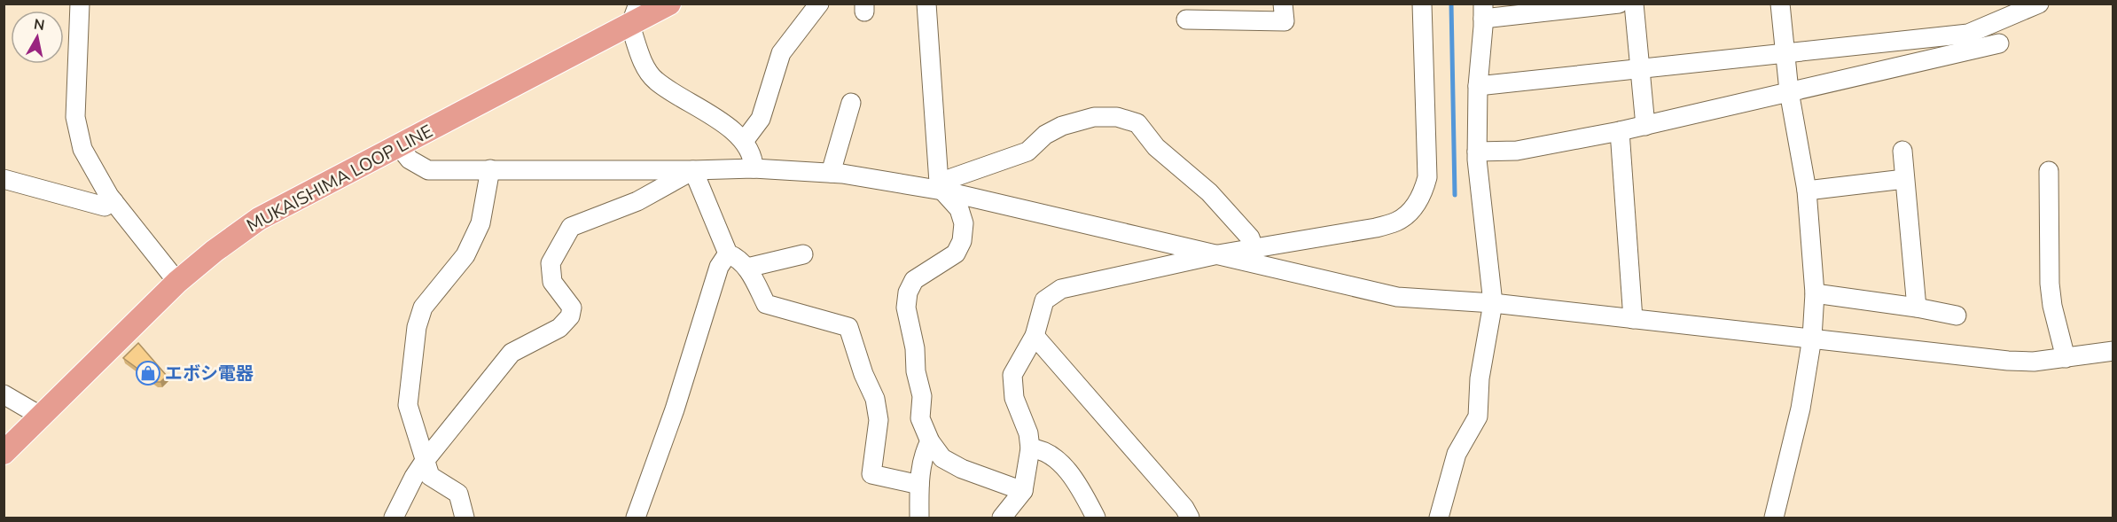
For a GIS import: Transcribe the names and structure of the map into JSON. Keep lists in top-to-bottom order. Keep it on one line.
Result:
{"streets":{"main road":["MUKAISHIMA LOOP LINE"]},"places":{"shop":["エボシ電器"]},"north":"top"}
